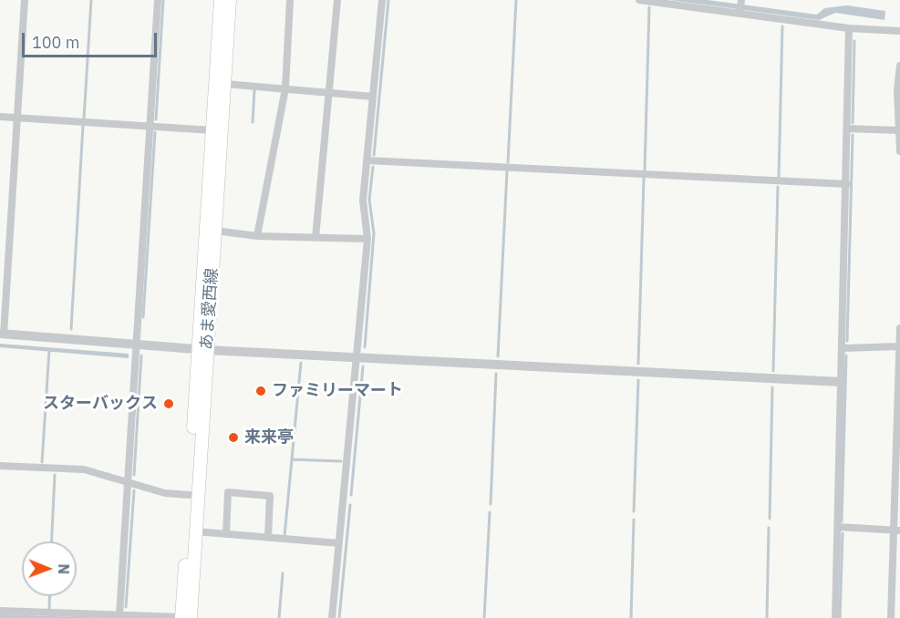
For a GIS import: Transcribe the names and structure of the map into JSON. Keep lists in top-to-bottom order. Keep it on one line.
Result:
{"streets":{"main road":["あま愛西線"]},"places":["ファミリーマート","スターバックス","来来亭"],"scale_bar":"100 m","north":"right"}
